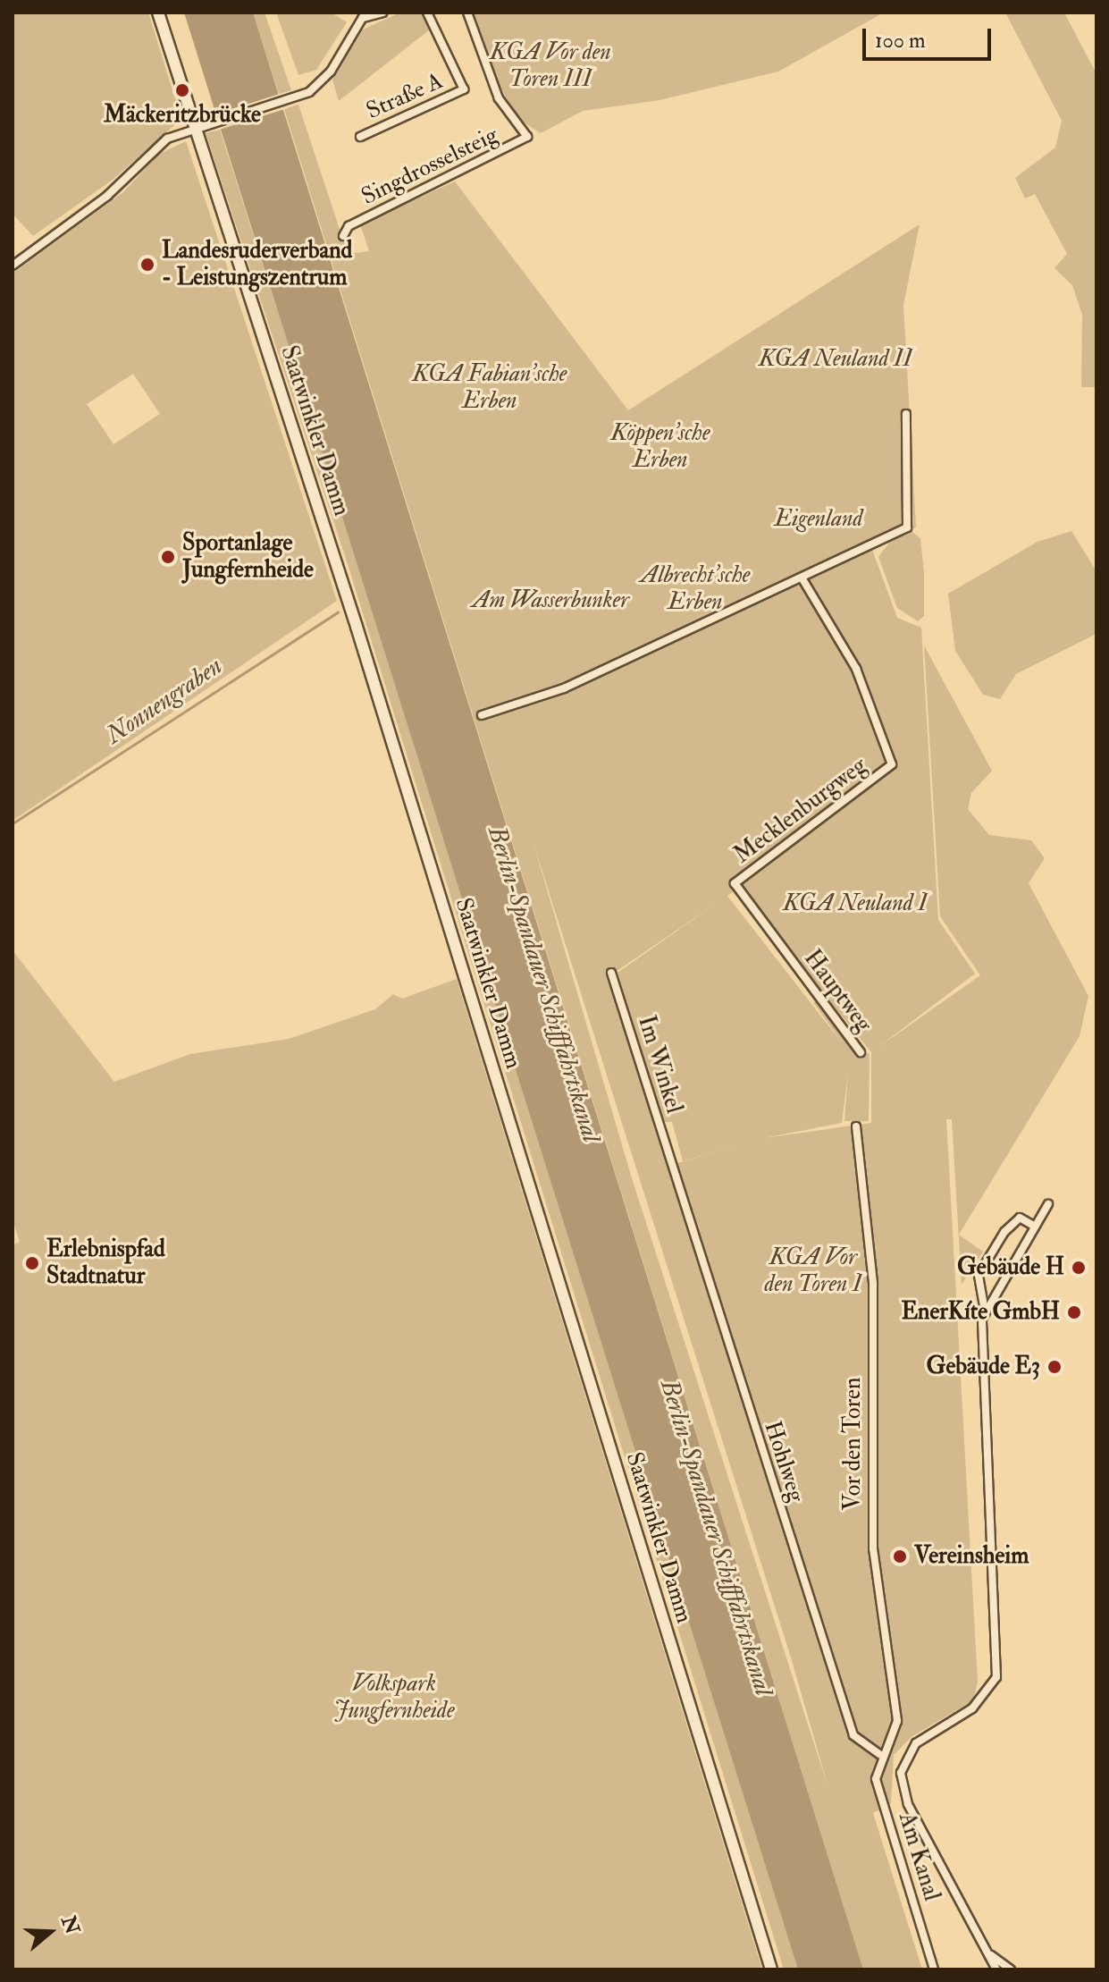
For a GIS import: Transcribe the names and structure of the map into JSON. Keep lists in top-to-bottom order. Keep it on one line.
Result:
{"streets":{"main road":["Saatwinkler Damm"],"street":["Straße A","Singdrosselsteig","Mecklenburgweg","Hauptweg","Im Winkel","Vor den Toren","Hohlweg","Am Kanal"]},"crossings":[["Mecklenburgweg","Hauptweg"],["Im Winkel","Hohlweg"],["Vor den Toren","Hohlweg"],["Vor den Toren","Am Kanal"],["Hohlweg","Am Kanal"]],"water":["Nonnengraben","Berlin-Spandauer Schifffahrtskanal"],"parks":["KGA Vor den Toren III","KGA Neuland II","KGA Fabian'sche Erben","Köppen'sche Erben","Eigenland","Albrecht'sche Erben","Am Wasserbunker","KGA Neuland I","KGA Vor den Toren I","Volkspark Jungfernheide"],"places":["Mäckeritzbrücke","Landesruderverband - Leistungszentrum","Sportanlage Jungfernheide","Erlebnispfad Stadtnatur","Gebäude H","EnerKíte GmbH","Gebäude E3","Vereinsheim"],"scale_bar":"100 m","north":"right"}
